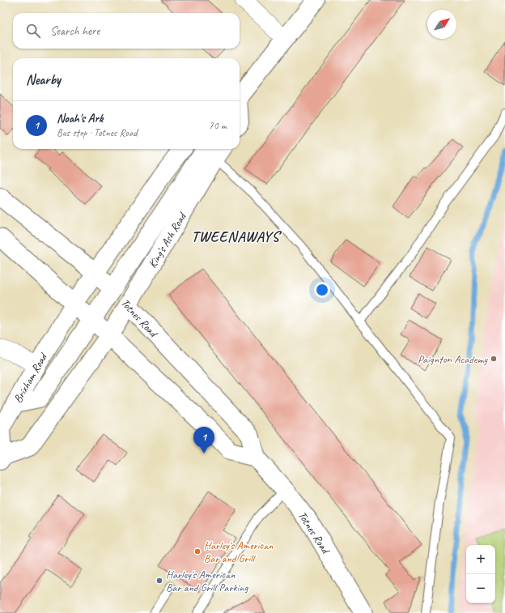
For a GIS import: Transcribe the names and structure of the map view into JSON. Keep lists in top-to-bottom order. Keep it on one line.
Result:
{"streets":{"main road":["King's Ash Road","Totnes Road","Brixham Road"]},"crossings":[["King's Ash Road","Totnes Road"],["King's Ash Road","Brixham Road"]],"districts":["TWEENAWAYS"],"places":["Paignton Academy","Harley's American Bar and Grill","Harley's American Bar and Grill Parking"],"north":"top right","page":{"search":"Search here","heading":"Nearby","list":[{"mark":"1","name":"Noah's Ark","note":"Bus stop · Totnes Road","value":"70 m"}],"pins":"1","map_buttons":["+","−"]}}
